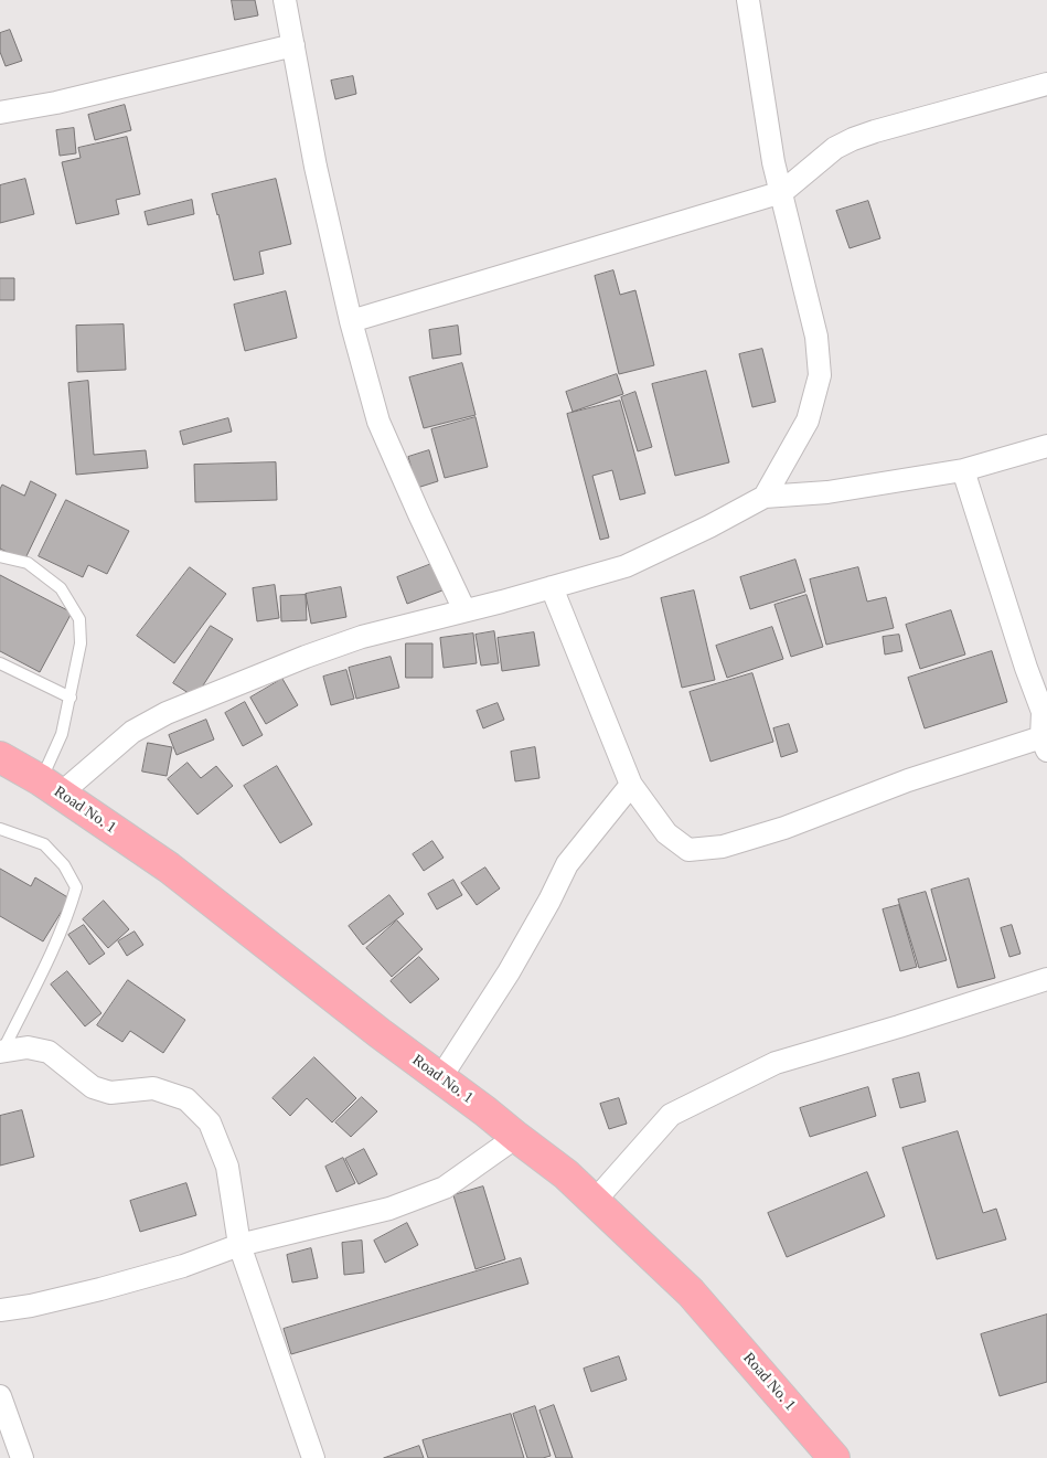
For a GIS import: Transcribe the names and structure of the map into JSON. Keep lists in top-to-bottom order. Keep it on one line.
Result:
{"streets":{"highway":["Road No. 1"]}}
